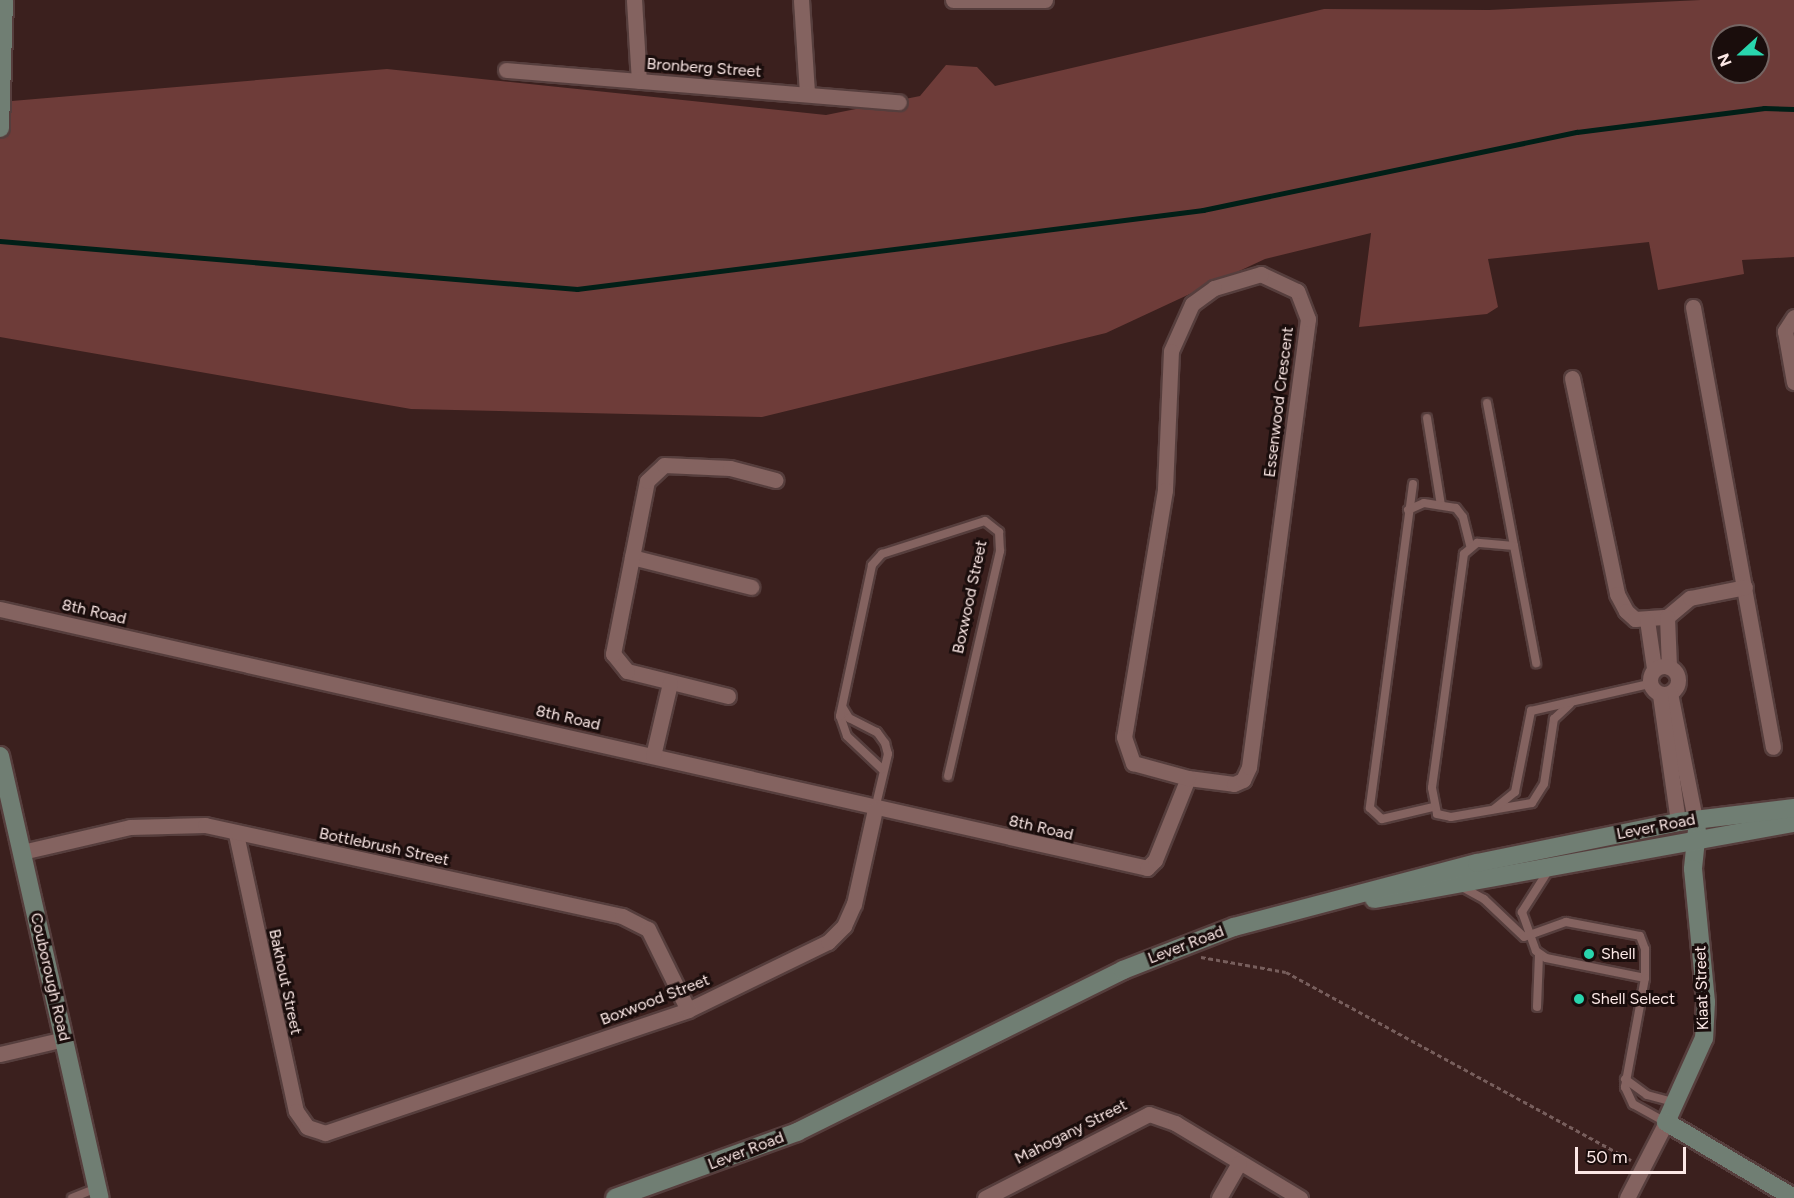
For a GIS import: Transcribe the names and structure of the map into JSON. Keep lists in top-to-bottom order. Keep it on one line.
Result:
{"streets":{"main road":["Lever Road","Couborough Road","Kiaat Street"],"street":["Bronberg Street","Essenwood Crescent","Boxwood Street","8th Road","Bottlebrush Street","Bakhout Street","Mahogany Street"]},"crossings":[["Essenwood Crescent","8th Road"],["Boxwood Street","8th Road"],["Boxwood Street","Bottlebrush Street"],["Boxwood Street","Bakhout Street"],["Lever Road","Kiaat Street"],["Bottlebrush Street","Couborough Road"],["Bottlebrush Street","Bakhout Street"]],"places":["Shell","Shell Select"],"scale_bar":"50 m","north":"left"}
